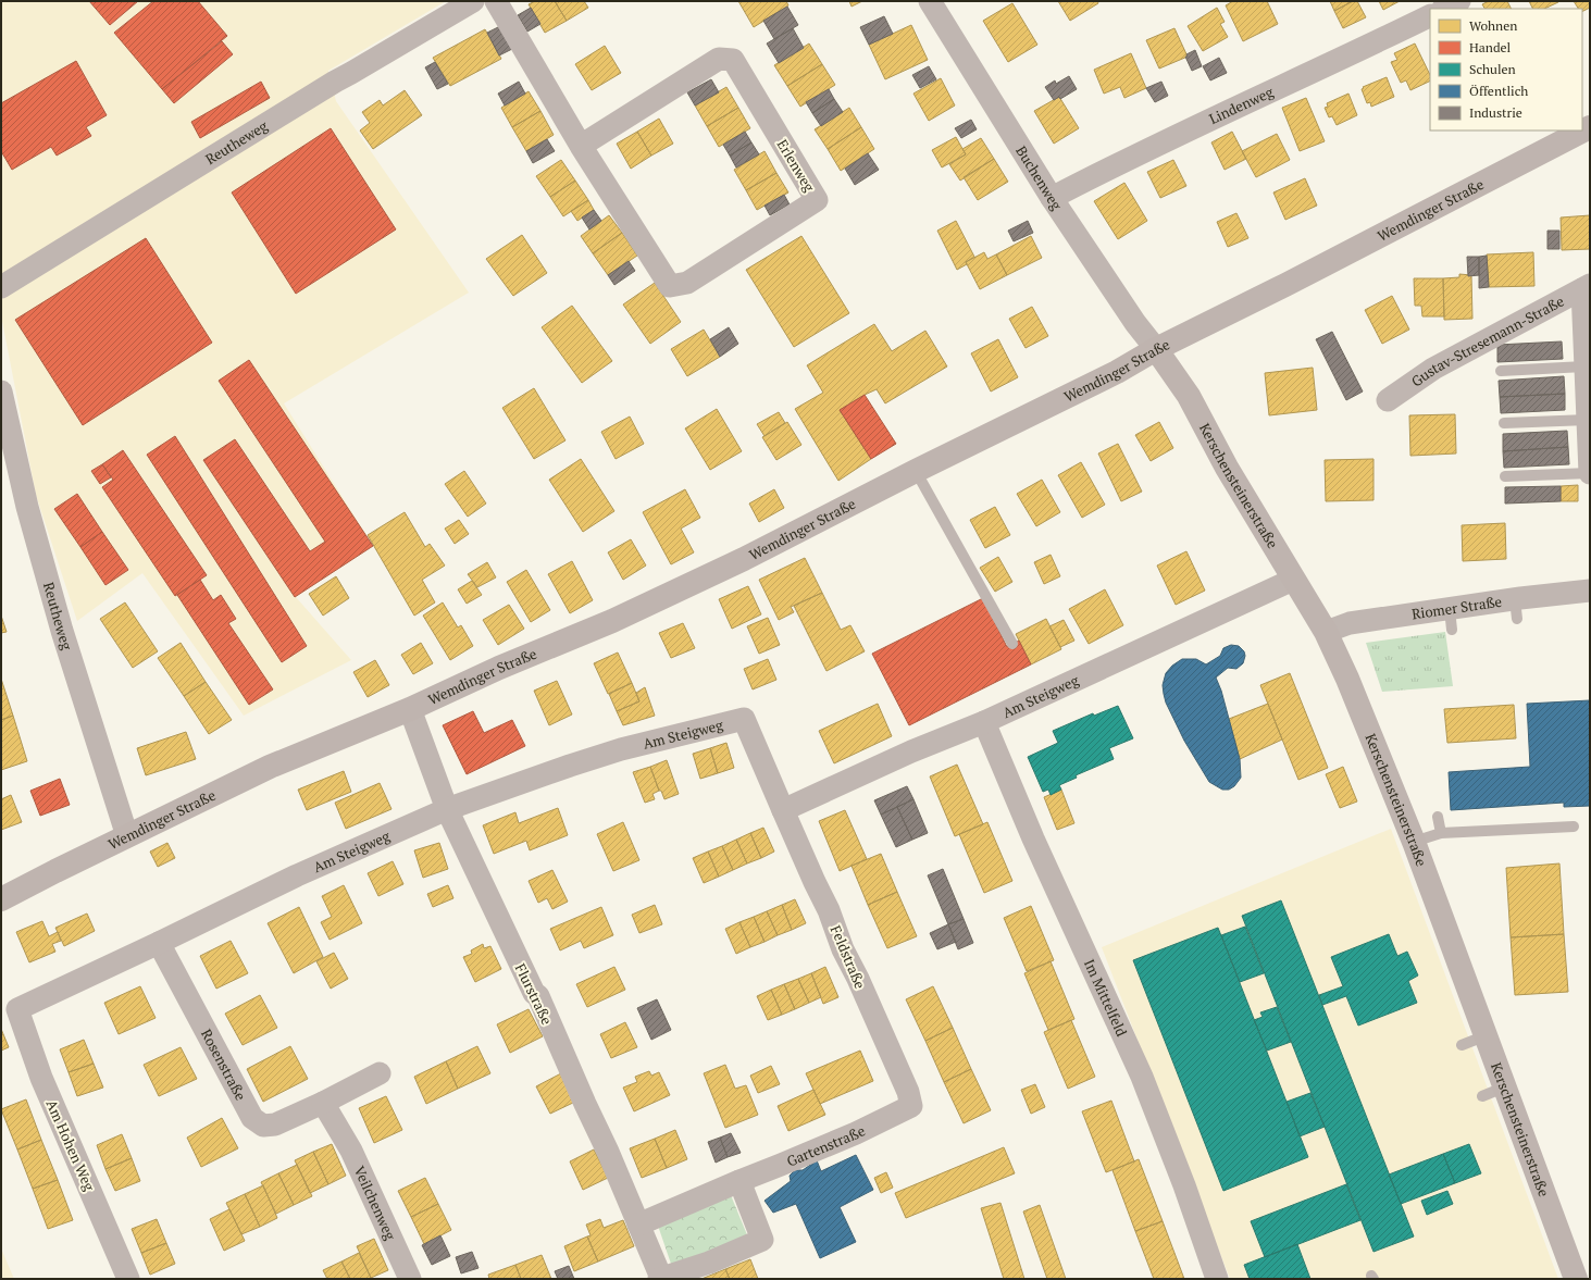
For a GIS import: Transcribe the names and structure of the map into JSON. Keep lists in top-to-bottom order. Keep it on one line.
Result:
{"streets":{"main road":["Wemdinger Straße","Kerschensteinerstraße"],"street":["Lindenweg","Reutheweg","Erlenweg","Buchenweg","Gustav-Stresemann-Straße","Riomer Straße","Am Steigweg","Feldstraße","Flurstraße","Im Mittelfeld","Rosenstraße","Am Hohen Weg","Gartenstraße","Veilchenweg"]},"crossings":[["Lindenweg","Buchenweg"],["Reutheweg","Wemdinger Straße"],["Buchenweg","Wemdinger Straße"],["Buchenweg","Kerschensteinerstraße"],["Wemdinger Straße","Kerschensteinerstraße"],["Wemdinger Straße","Flurstraße"],["Kerschensteinerstraße","Riomer Straße"],["Kerschensteinerstraße","Am Steigweg"],["Am Steigweg","Feldstraße"],["Am Steigweg","Flurstraße"],["Am Steigweg","Im Mittelfeld"],["Am Steigweg","Rosenstraße"],["Am Steigweg","Am Hohen Weg"],["Feldstraße","Gartenstraße"],["Flurstraße","Gartenstraße"],["Rosenstraße","Veilchenweg"]],"legend":["Wohnen","Handel","Schulen","Öffentlich","Industrie"]}
